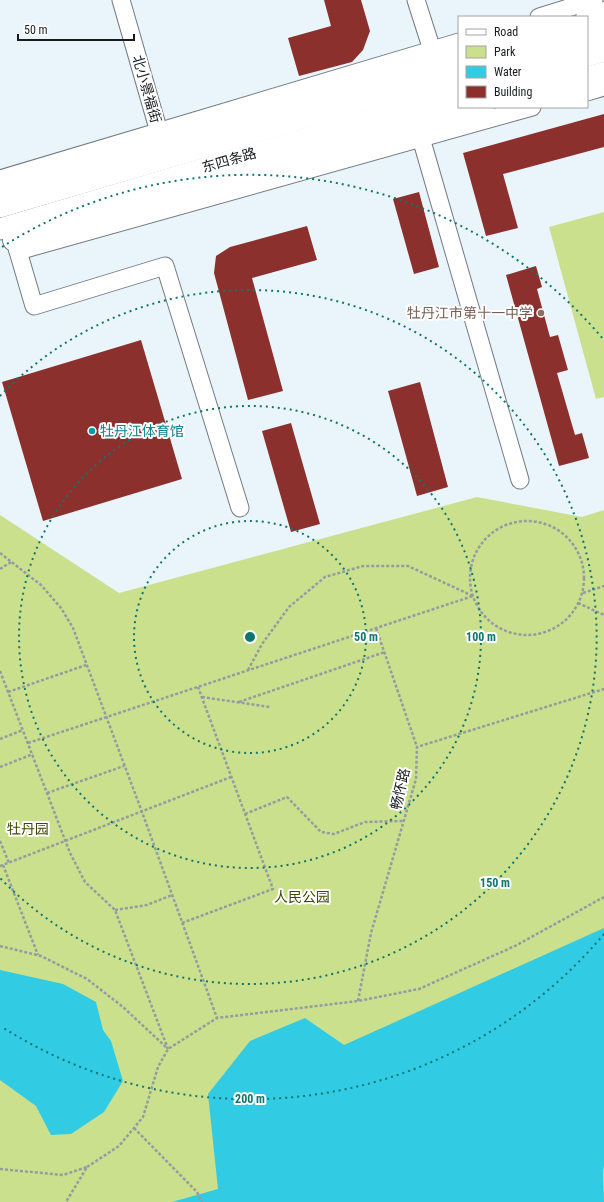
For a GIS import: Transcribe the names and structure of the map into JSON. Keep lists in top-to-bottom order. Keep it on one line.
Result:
{"streets":{"main road":["东四条路"],"street":["北小景福街"],"path":["畅怀路"]},"parks":["牡丹园","人民公园"],"places":["牡丹江市第十一中学","牡丹江体育馆"],"legend":["Road","Park","Water","Building"],"scale_bar":"50 m","rings":["50 m","100 m","150 m","200 m"]}
